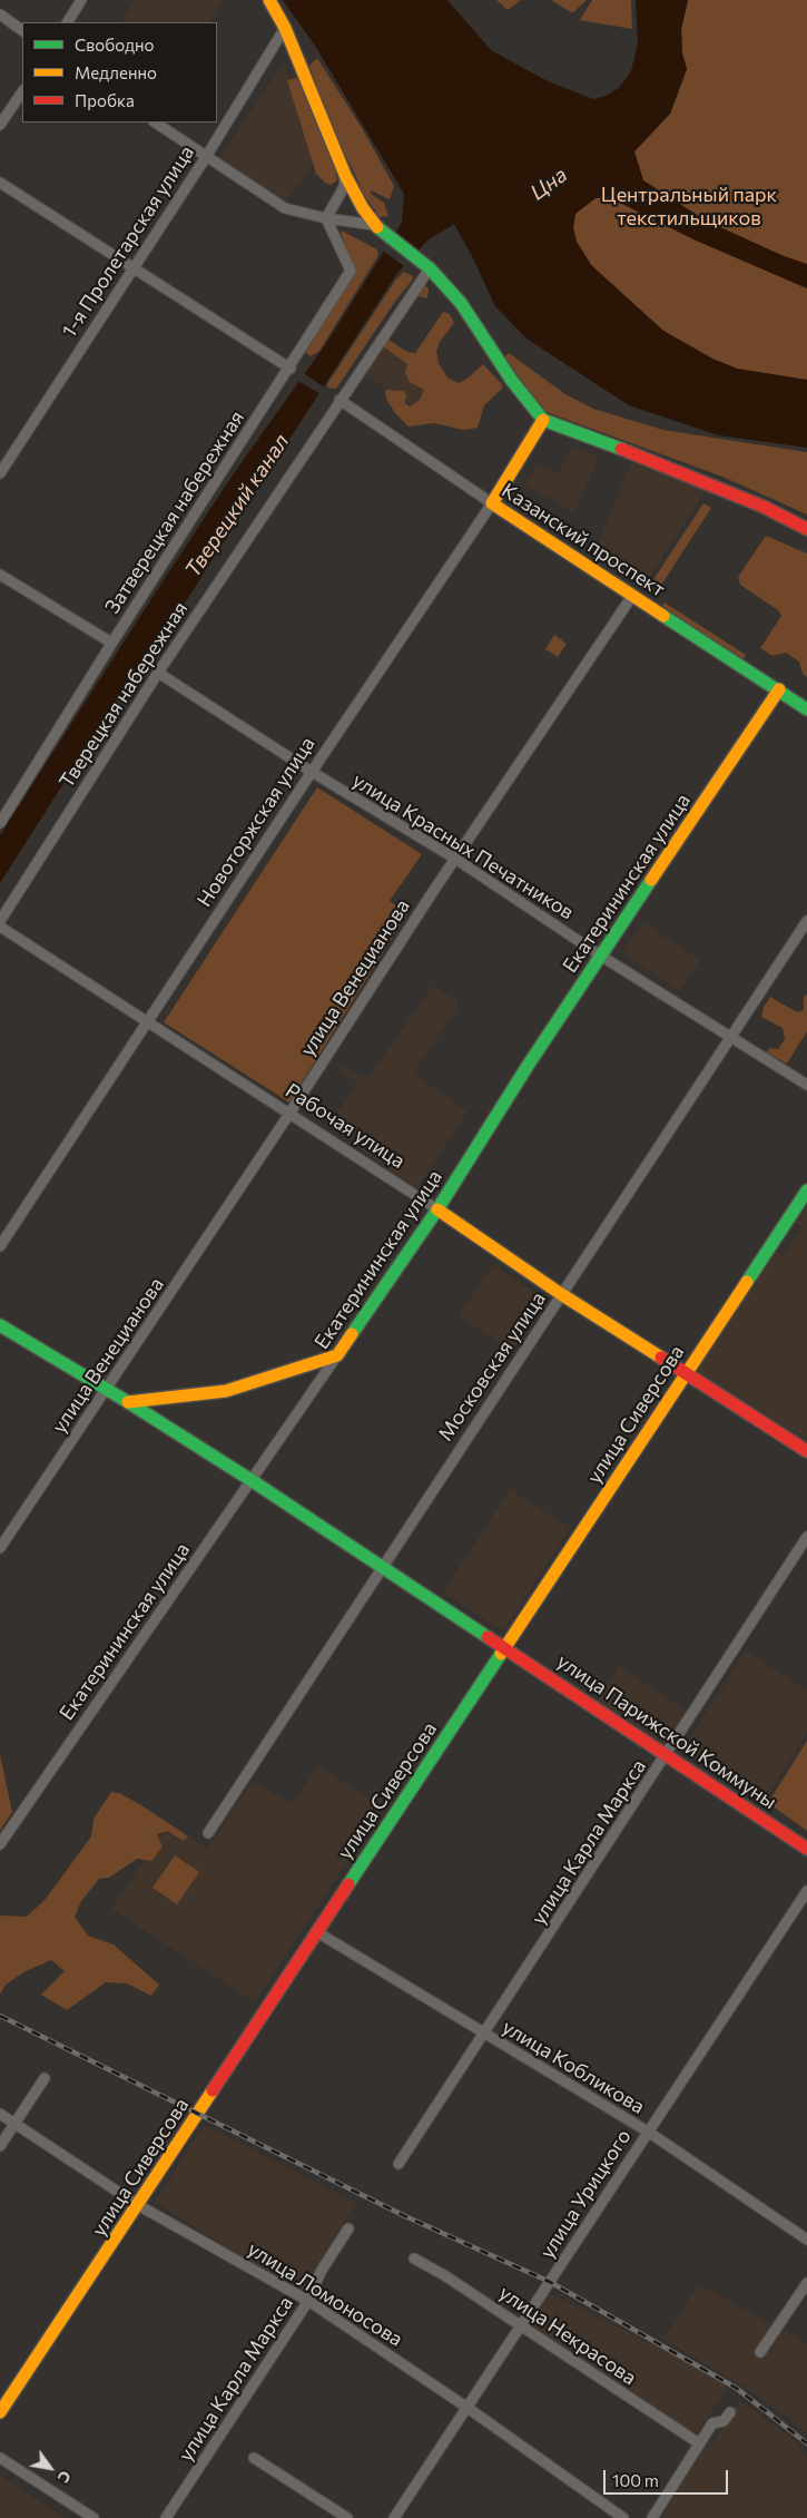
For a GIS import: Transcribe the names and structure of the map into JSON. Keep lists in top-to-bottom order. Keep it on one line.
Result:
{"streets":{"main road":["Казанский проспект","Новоторжская улица","Екатерининская улица","Рабочая улица","улица Сиверсова","улица Парижской Коммуны"],"street":["1-я Пролетарская улица","Затверецкая набережная","Тверецкая набережная","улица Красных Печатников","улица Венецианова","Московская улица","улица Карла Маркса","улица Кобликова","улица Урицкого","улица Ломоносова","улица Некрасова"]},"crossings":[["Казанский проспект","Тверецкая набережная"],["Казанский проспект","Новоторжская улица"],["Казанский проспект","Екатерининская улица"],["Казанский проспект","улица Венецианова"],["Тверецкая набережная","улица Красных Печатников"],["Новоторжская улица","улица Красных Печатников"],["Новоторжская улица","Рабочая улица"],["улица Красных Печатников","Екатерининская улица"],["улица Красных Печатников","улица Венецианова"],["улица Красных Печатников","Московская улица"],["Екатерининская улица","Рабочая улица"],["Екатерининская улица","улица Парижской Коммуны"],["улица Венецианова","Рабочая улица"],["улица Венецианова","улица Парижской Коммуны"],["Рабочая улица","Московская улица"],["Рабочая улица","улица Сиверсова"],["Московская улица","улица Парижской Коммуны"],["улица Сиверсова","улица Парижской Коммуны"],["улица Сиверсова","улица Кобликова"],["улица Сиверсова","улица Ломоносова"],["улица Парижской Коммуны","улица Карла Маркса"],["улица Карла Маркса","улица Кобликова"],["улица Карла Маркса","улица Ломоносова"],["улица Кобликова","улица Урицкого"],["улица Урицкого","улица Ломоносова"],["улица Урицкого","улица Некрасова"]],"water":["Цна","Тверецкий канал"],"parks":["Центральный парк текстильщиков"],"legend":["Свободно","Медленно","Пробка"],"scale_bar":"100 m","north":"bottom right"}
